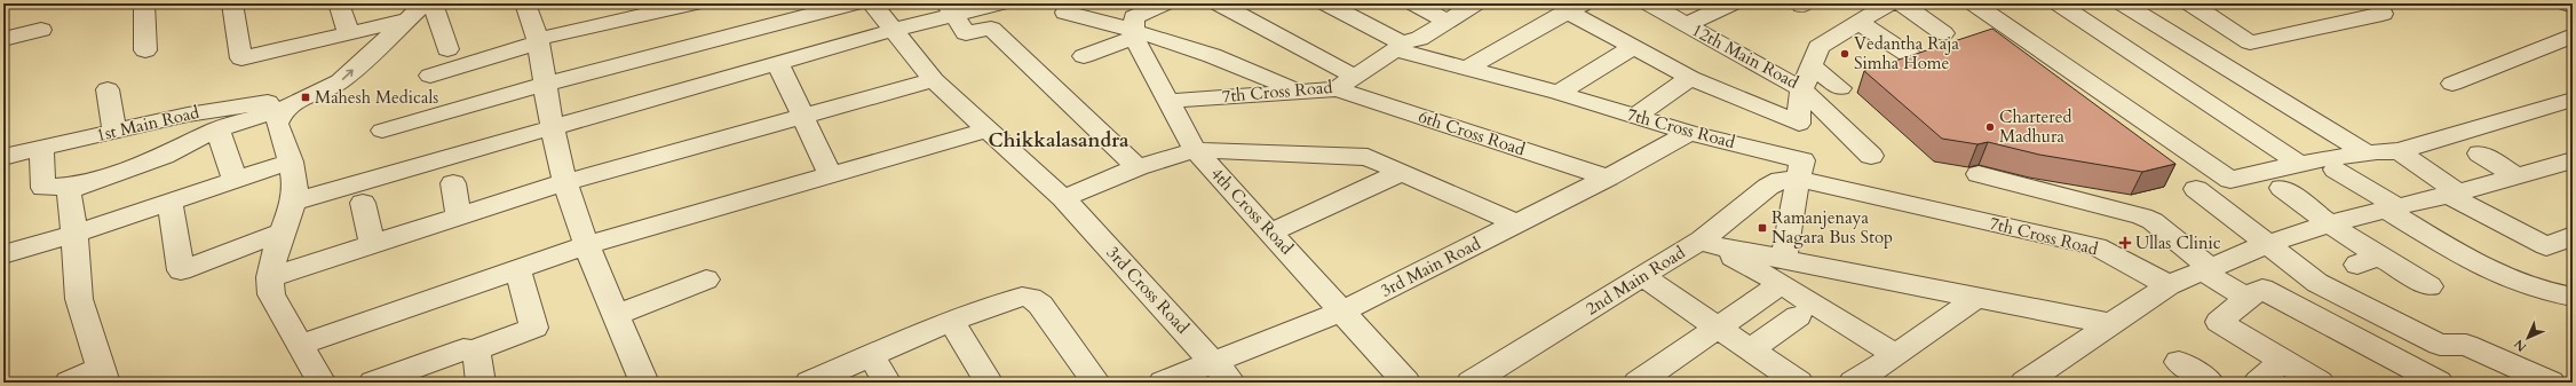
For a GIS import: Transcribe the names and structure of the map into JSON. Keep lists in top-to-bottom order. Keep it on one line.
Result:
{"streets":{"street":["12th Main Road","7th Cross Road","1st Main Road","6th Cross Road","4th Cross Road","3rd Main Road","2nd Main Road","3rd Cross Road"]},"crossings":[["7th Cross Road","6th Cross Road"],["7th Cross Road","4th Cross Road"],["7th Cross Road","3rd Main Road"],["7th Cross Road","2nd Main Road"],["6th Cross Road","3rd Main Road"],["4th Cross Road","3rd Main Road"],["3rd Main Road","3rd Cross Road"]],"districts":["Chikkalasandra"],"places":{"other":["Vedantha Raja Simha Home","Chartered Madhura"],"transit":["Mahesh Medicals","Ramanjenaya Nagara Bus Stop"],"health":["Ullas Clinic"]},"north":"bottom left"}
